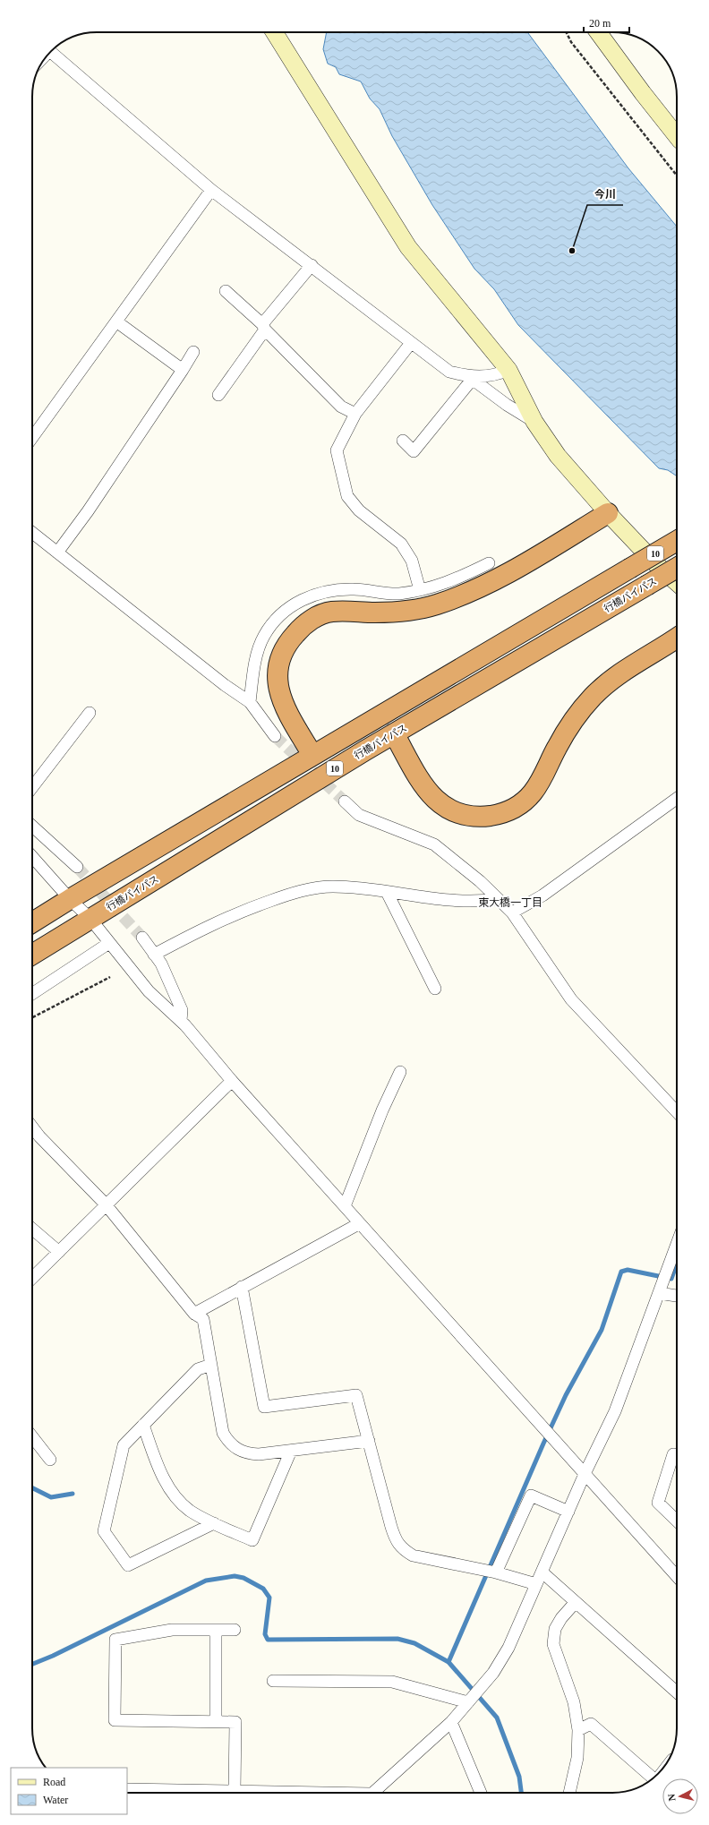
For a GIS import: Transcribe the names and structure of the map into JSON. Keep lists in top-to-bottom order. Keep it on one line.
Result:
{"streets":{"highway":["10","行橋バイパス"]},"districts":["東大橋一丁目"],"places":["今川"],"legend":["Road","Water"],"scale_bar":"20 m","north":"left"}
